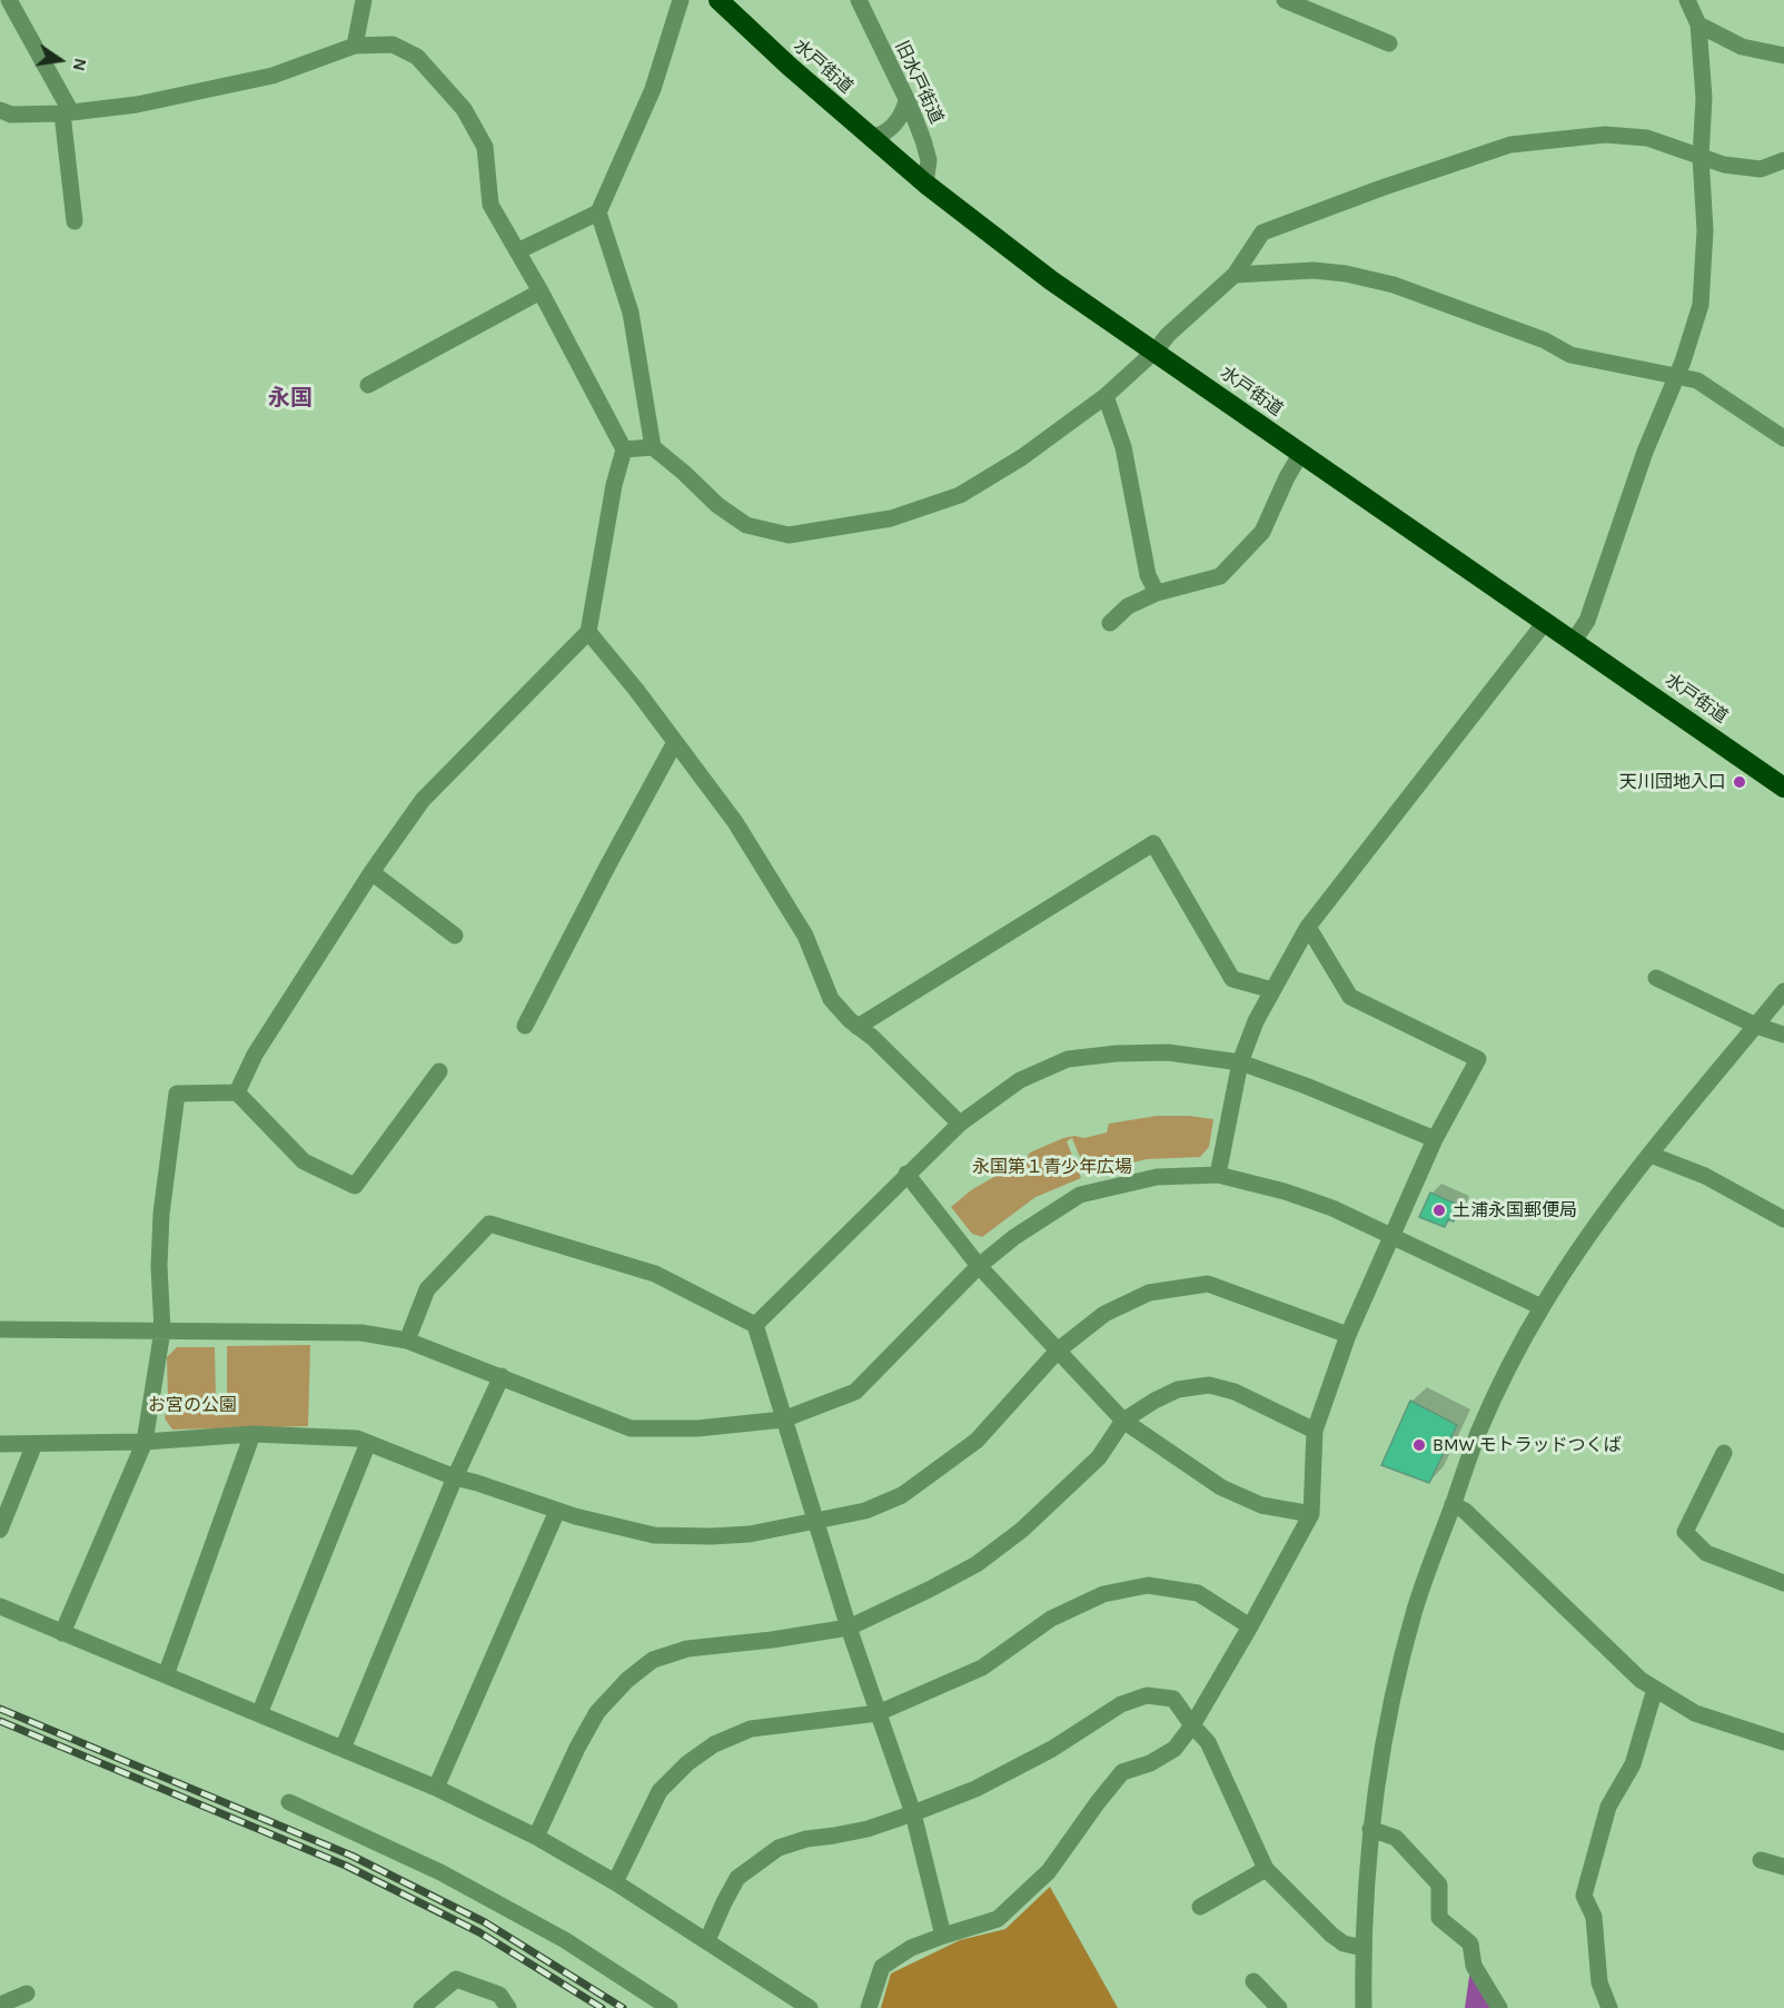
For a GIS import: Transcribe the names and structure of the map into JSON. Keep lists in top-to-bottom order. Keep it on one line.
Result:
{"streets":{"highway":["水戸街道"],"street":["旧水戸街道"]},"crossings":[["水戸街道","旧水戸街道"]],"districts":["永国"],"parks":["永国第１青少年広場","お宮の公園"],"places":["天川団地入口","土浦永国郵便局","BMW モトラッドつくば"],"north":"right"}
